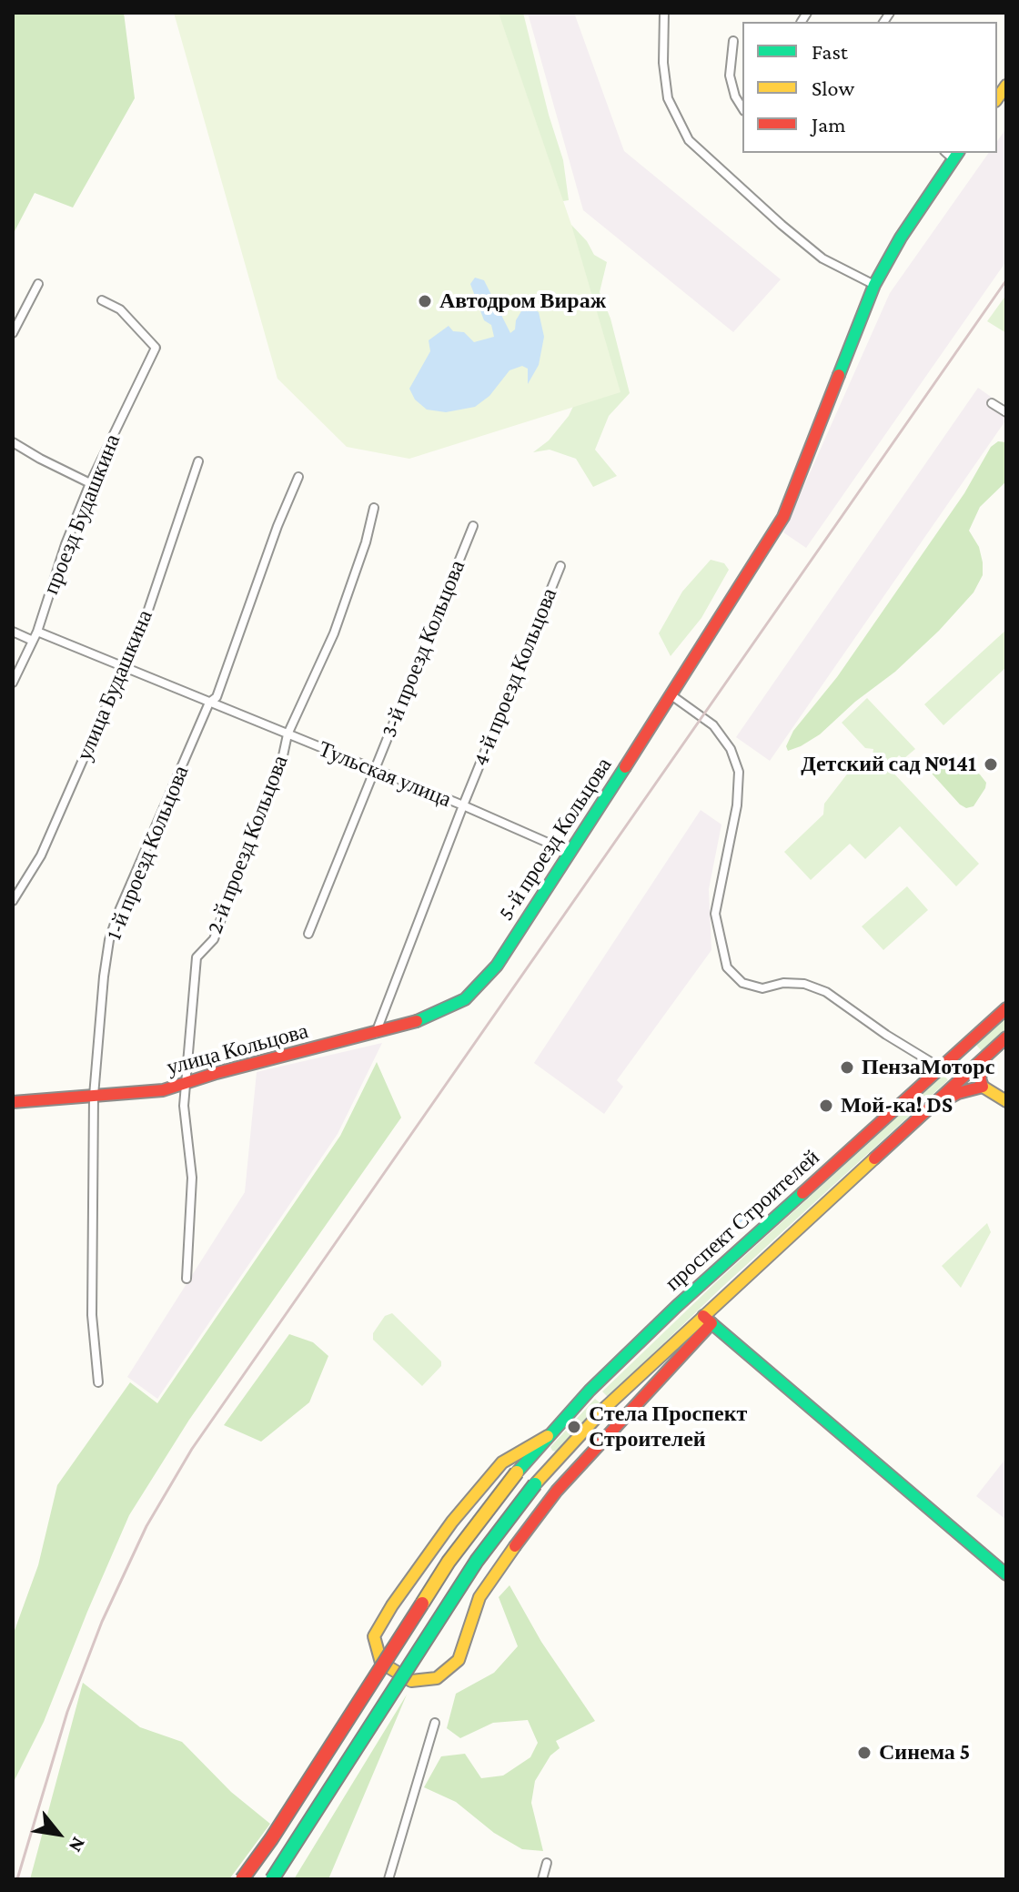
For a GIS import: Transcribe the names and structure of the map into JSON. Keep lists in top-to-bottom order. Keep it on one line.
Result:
{"streets":{"main road":["5-й проезд Кольцова","улица Кольцова","проспект Строителей"],"street":["проезд Будашкина","3-й проезд Кольцова","4-й проезд Кольцова","улица Будашкина","Тульская улица","2-й проезд Кольцова","1-й проезд Кольцова"]},"crossings":[["проезд Будашкина","Тульская улица"],["3-й проезд Кольцова","Тульская улица"],["4-й проезд Кольцова","Тульская улица"],["4-й проезд Кольцова","улица Кольцова"],["улица Будашкина","Тульская улица"],["Тульская улица","5-й проезд Кольцова"],["Тульская улица","2-й проезд Кольцова"],["Тульская улица","1-й проезд Кольцова"],["5-й проезд Кольцова","улица Кольцова"],["2-й проезд Кольцова","улица Кольцова"],["1-й проезд Кольцова","улица Кольцова"]],"places":["Автодром Вираж","Детский сад №141","ПензаМоторс","Мой-ка! DS","Стела Проспект Строителей","Синема 5"],"legend":["Fast","Slow","Jam"],"north":"bottom right"}
